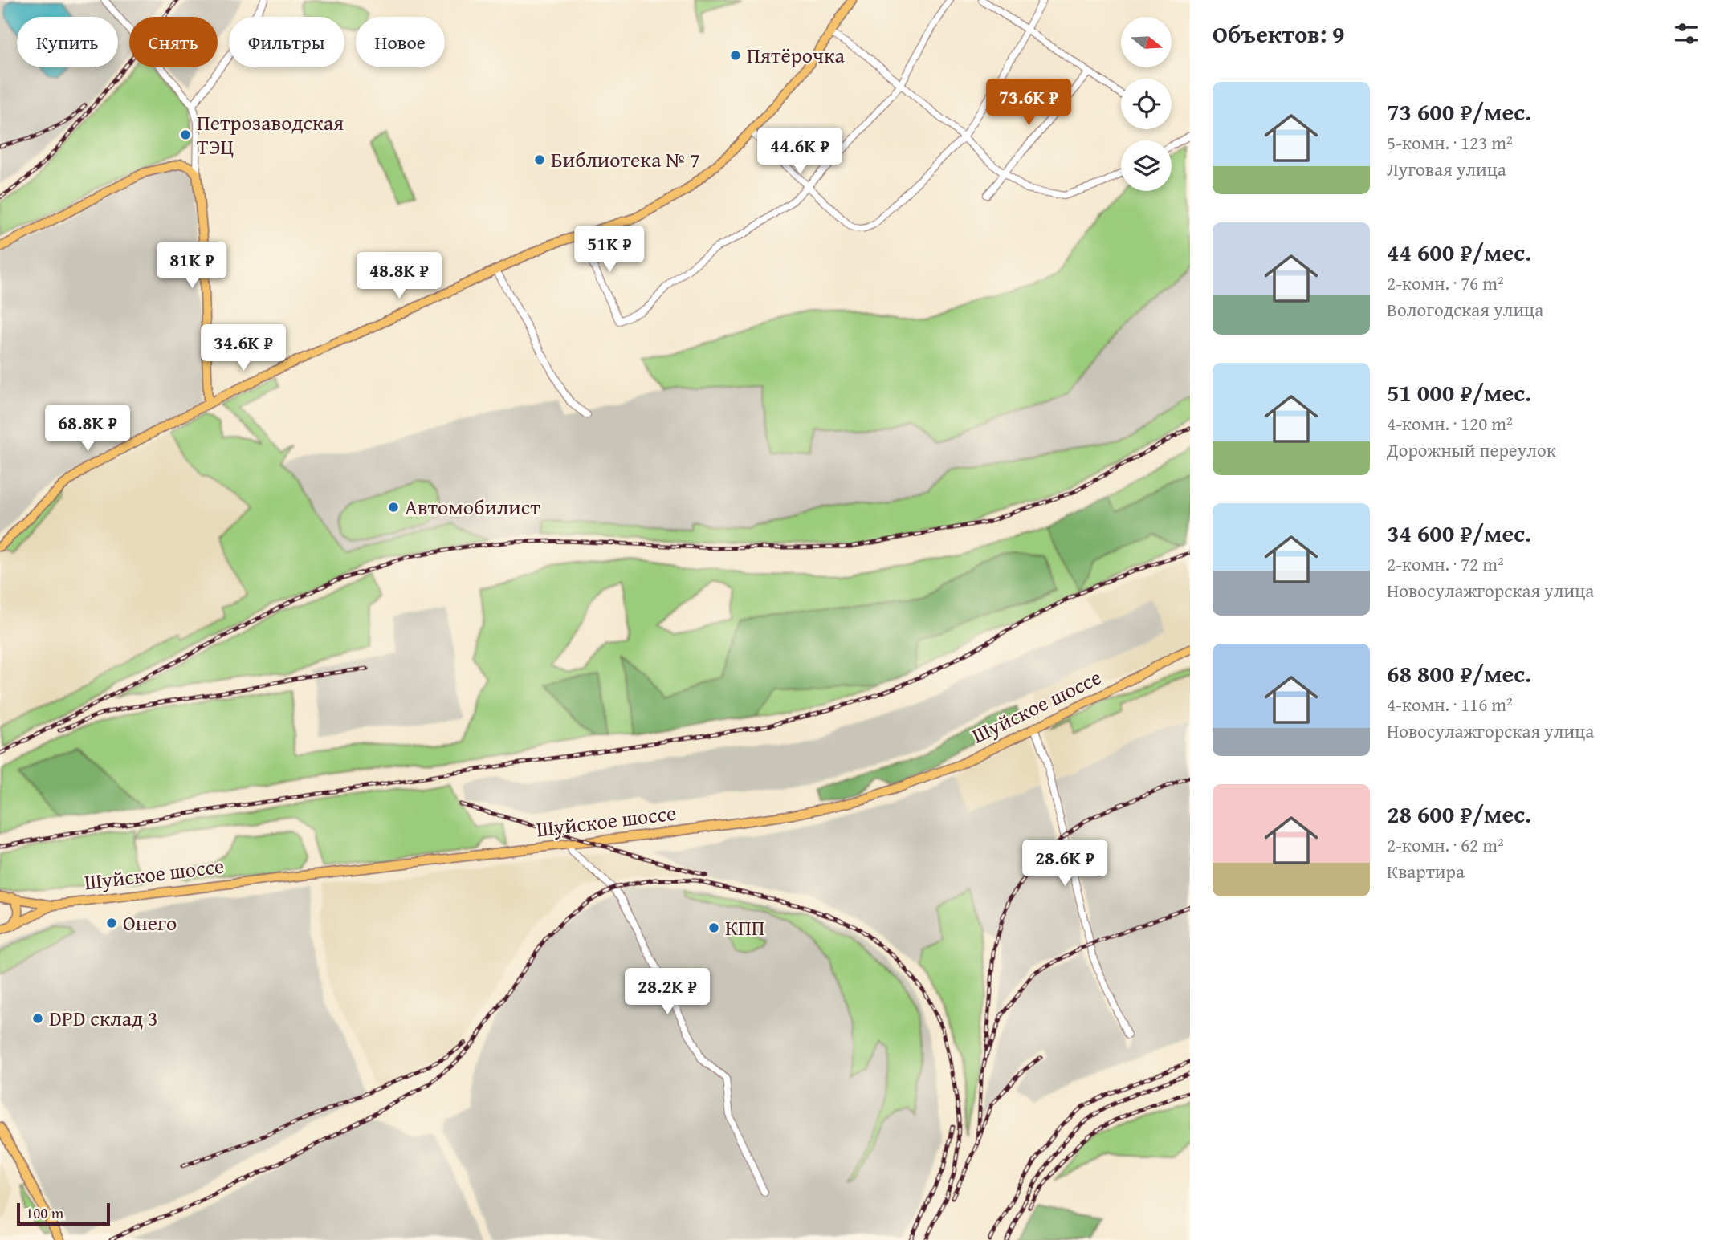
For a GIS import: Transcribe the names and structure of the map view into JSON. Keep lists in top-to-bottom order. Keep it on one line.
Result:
{"streets":{"main road":["Шуйское шоссе"]},"places":["Пятёрочка","Петрозаводская ТЭЦ","Библиотека № 7","Автомобилист","Онего","КПП","DPD склад 3"],"scale_bar":"100 m","north":"right","page":{"heading":"Объектов: 9","chip":["Купить","Снять","Фильтры","Новое"],"list":[{"name":"73 600 ₽/мес.","note":"5-комн. · 123 m² · Луговая улица"},{"name":"44 600 ₽/мес.","note":"2-комн. · 76 m² · Вологодская улица"},{"name":"51 000 ₽/мес.","note":"4-комн. · 120 m² · Дорожный переулок"},{"name":"34 600 ₽/мес.","note":"2-комн. · 72 m² · Новосулажгорская улица"},{"name":"68 800 ₽/мес.","note":"4-комн. · 116 m² · Новосулажгорская улица"},{"name":"28 600 ₽/мес.","note":"2-комн. · 62 m² · Квартира"}],"price":["73.6K ₽","44.6K ₽","51K ₽","81K ₽","48.8K ₽","34.6K ₽","68.8K ₽","28.6K ₽","28.2K ₽"],"scale":"100 m"}}
